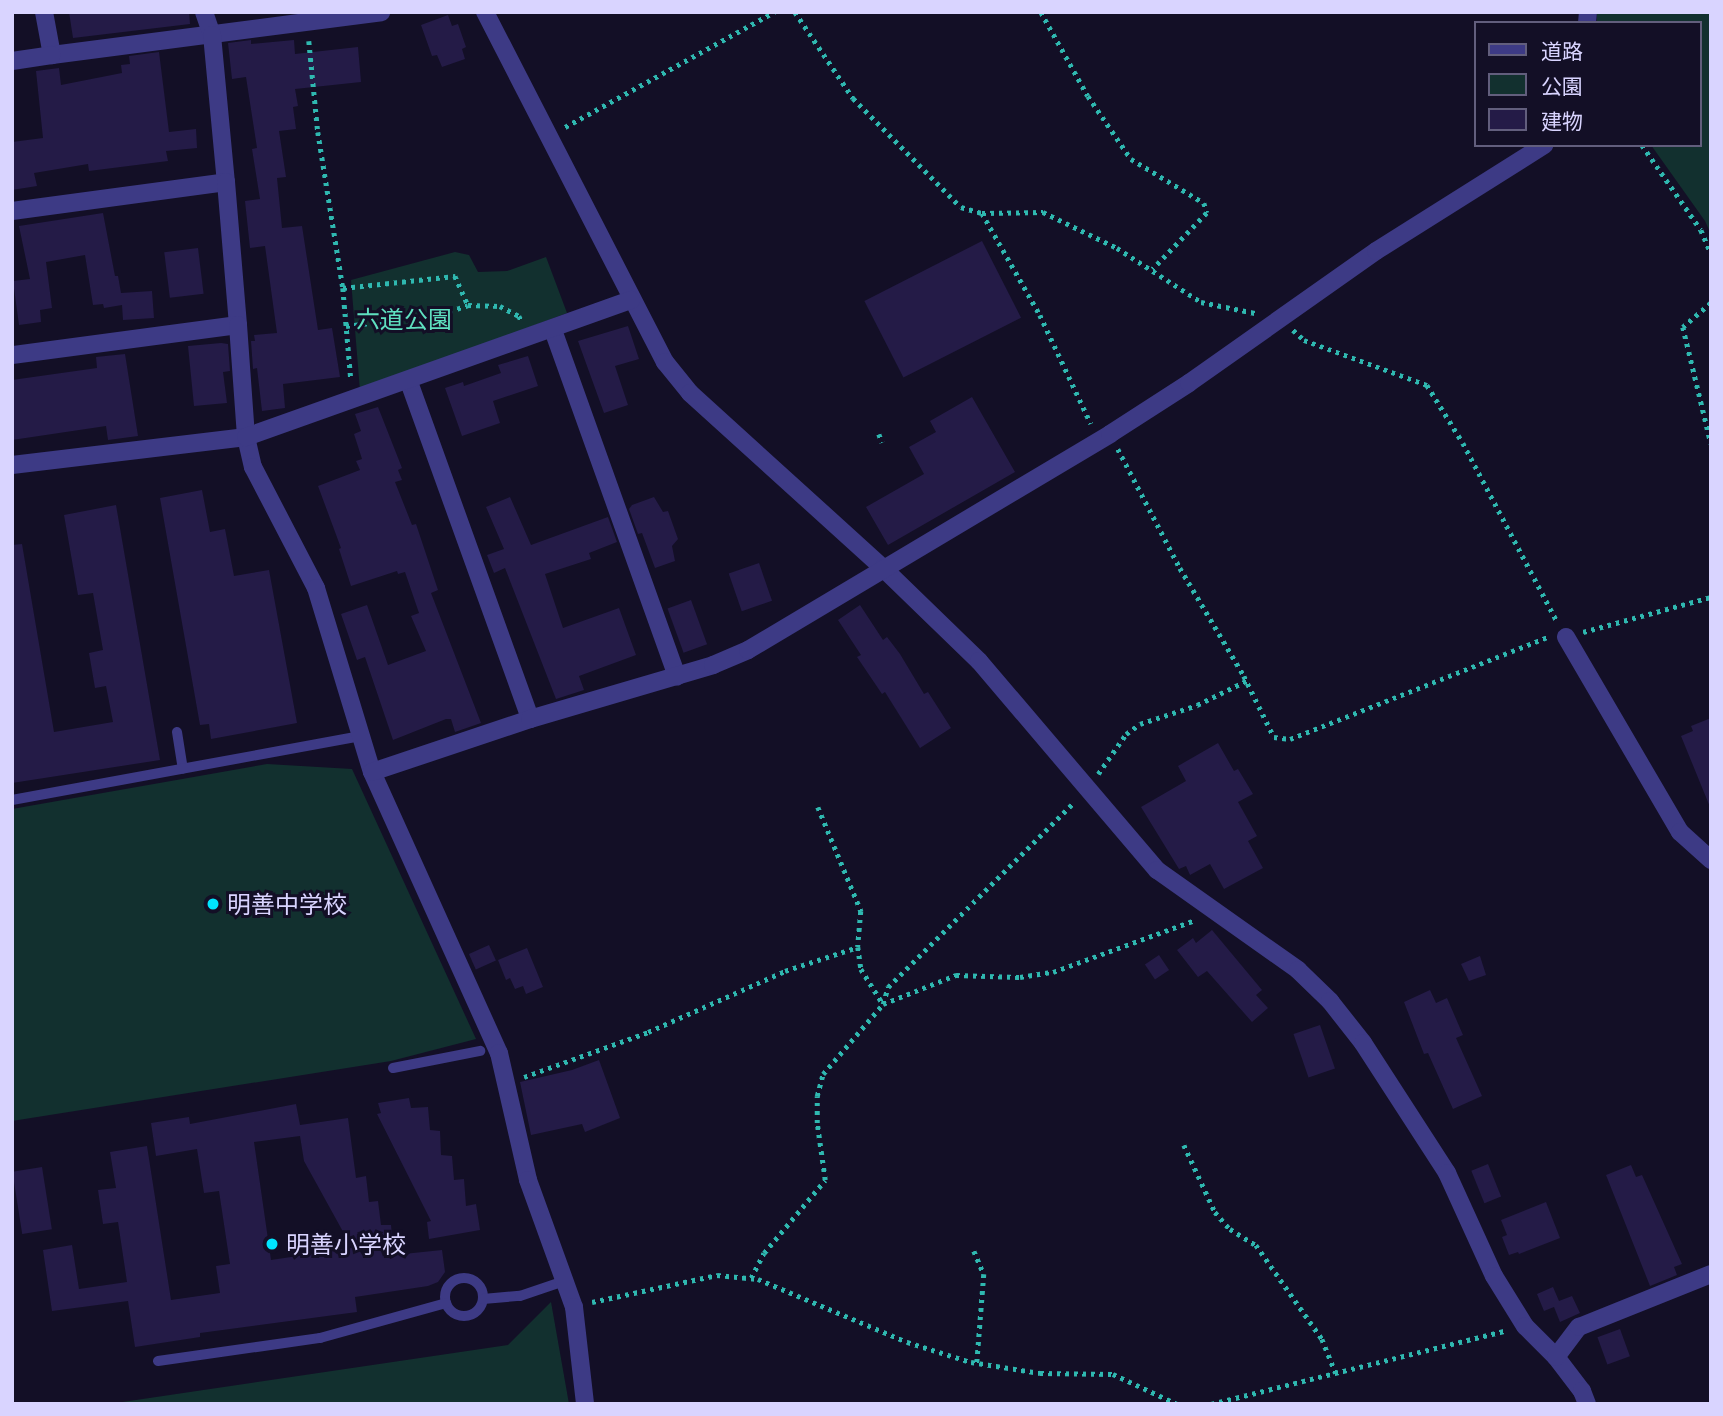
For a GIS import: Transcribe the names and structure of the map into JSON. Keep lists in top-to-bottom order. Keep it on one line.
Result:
{"parks":["六道公園"],"places":["明善中学校","明善小学校"],"legend":["道路","公園","建物"]}
